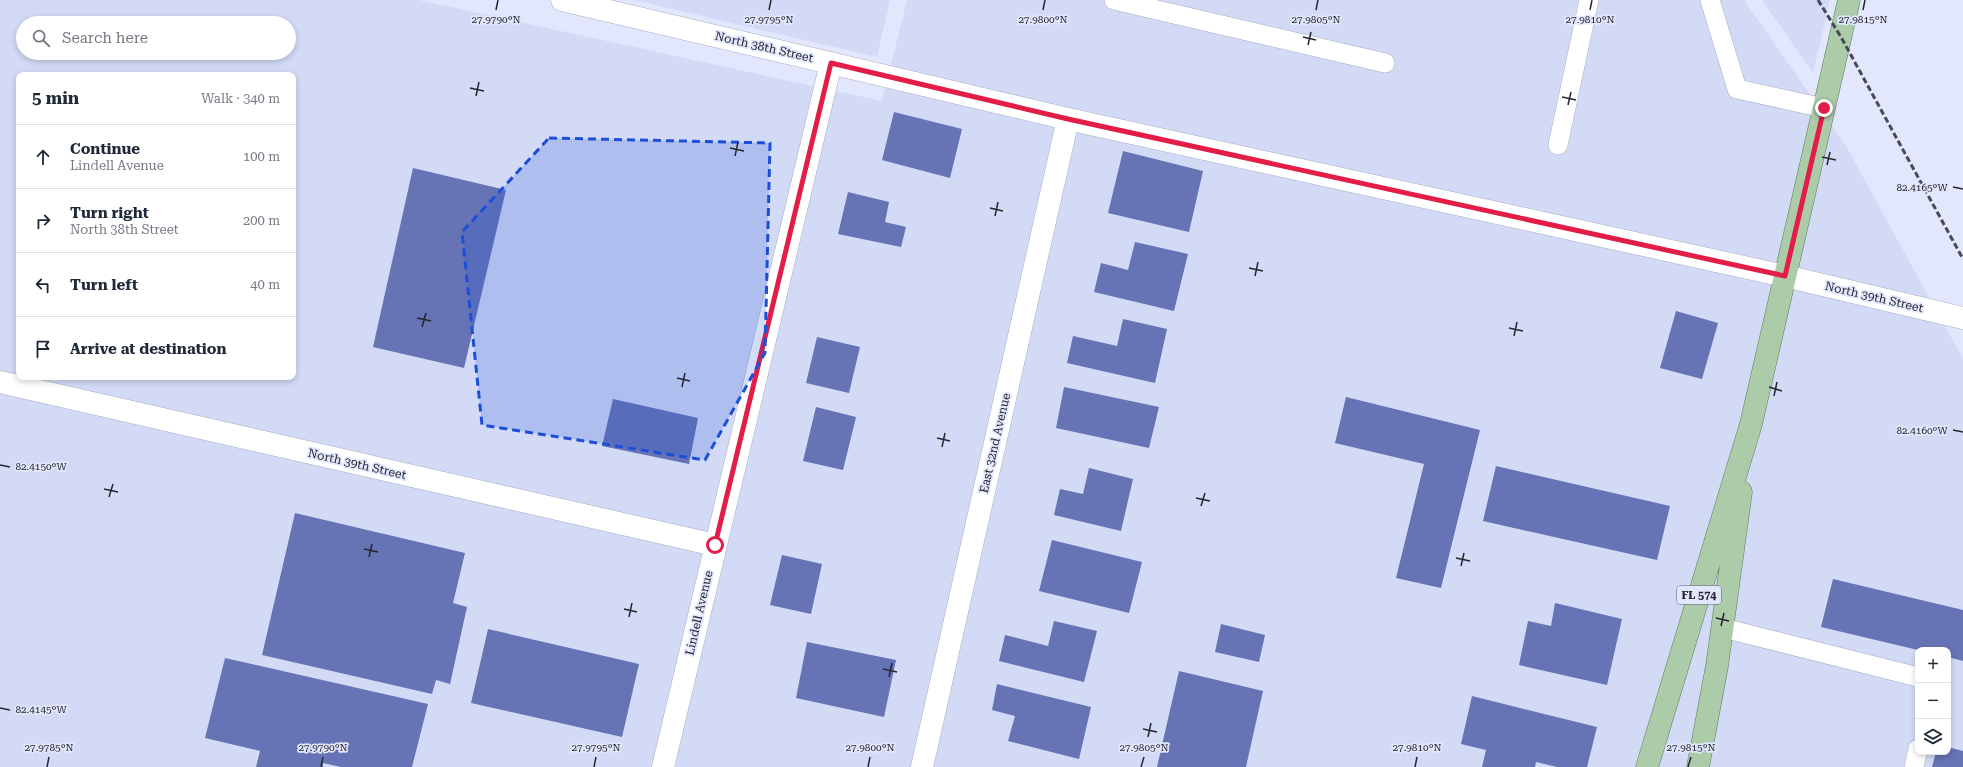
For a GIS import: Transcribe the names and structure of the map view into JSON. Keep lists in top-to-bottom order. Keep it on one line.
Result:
{"streets":{"main road":["FL 574"],"street":["North 38th Street","North 39th Street","East 32nd Avenue","Lindell Avenue"]},"crossings":[["North 38th Street","North 39th Street"],["North 38th Street","East 32nd Avenue"],["North 38th Street","FL 574"],["North 38th Street","Lindell Avenue"],["North 39th Street","FL 574"],["North 39th Street","Lindell Avenue"]],"page":{"search":"Search here","heading":["5 min","Walk · 340 m"],"list":[["Continue","Lindell Avenue","100 m"],["Turn right","North 38th Street","200 m"],["Turn left","40 m"],"Arrive at destination"],"map_buttons":["+","−"]},"coordinates":["27.9790°N","27.9795°N","27.9800°N","27.9805°N","27.9810°N","27.9815°N","82.4165°W","82.4160°W","82.4150°W","82.4145°W","27.9785°N"]}
